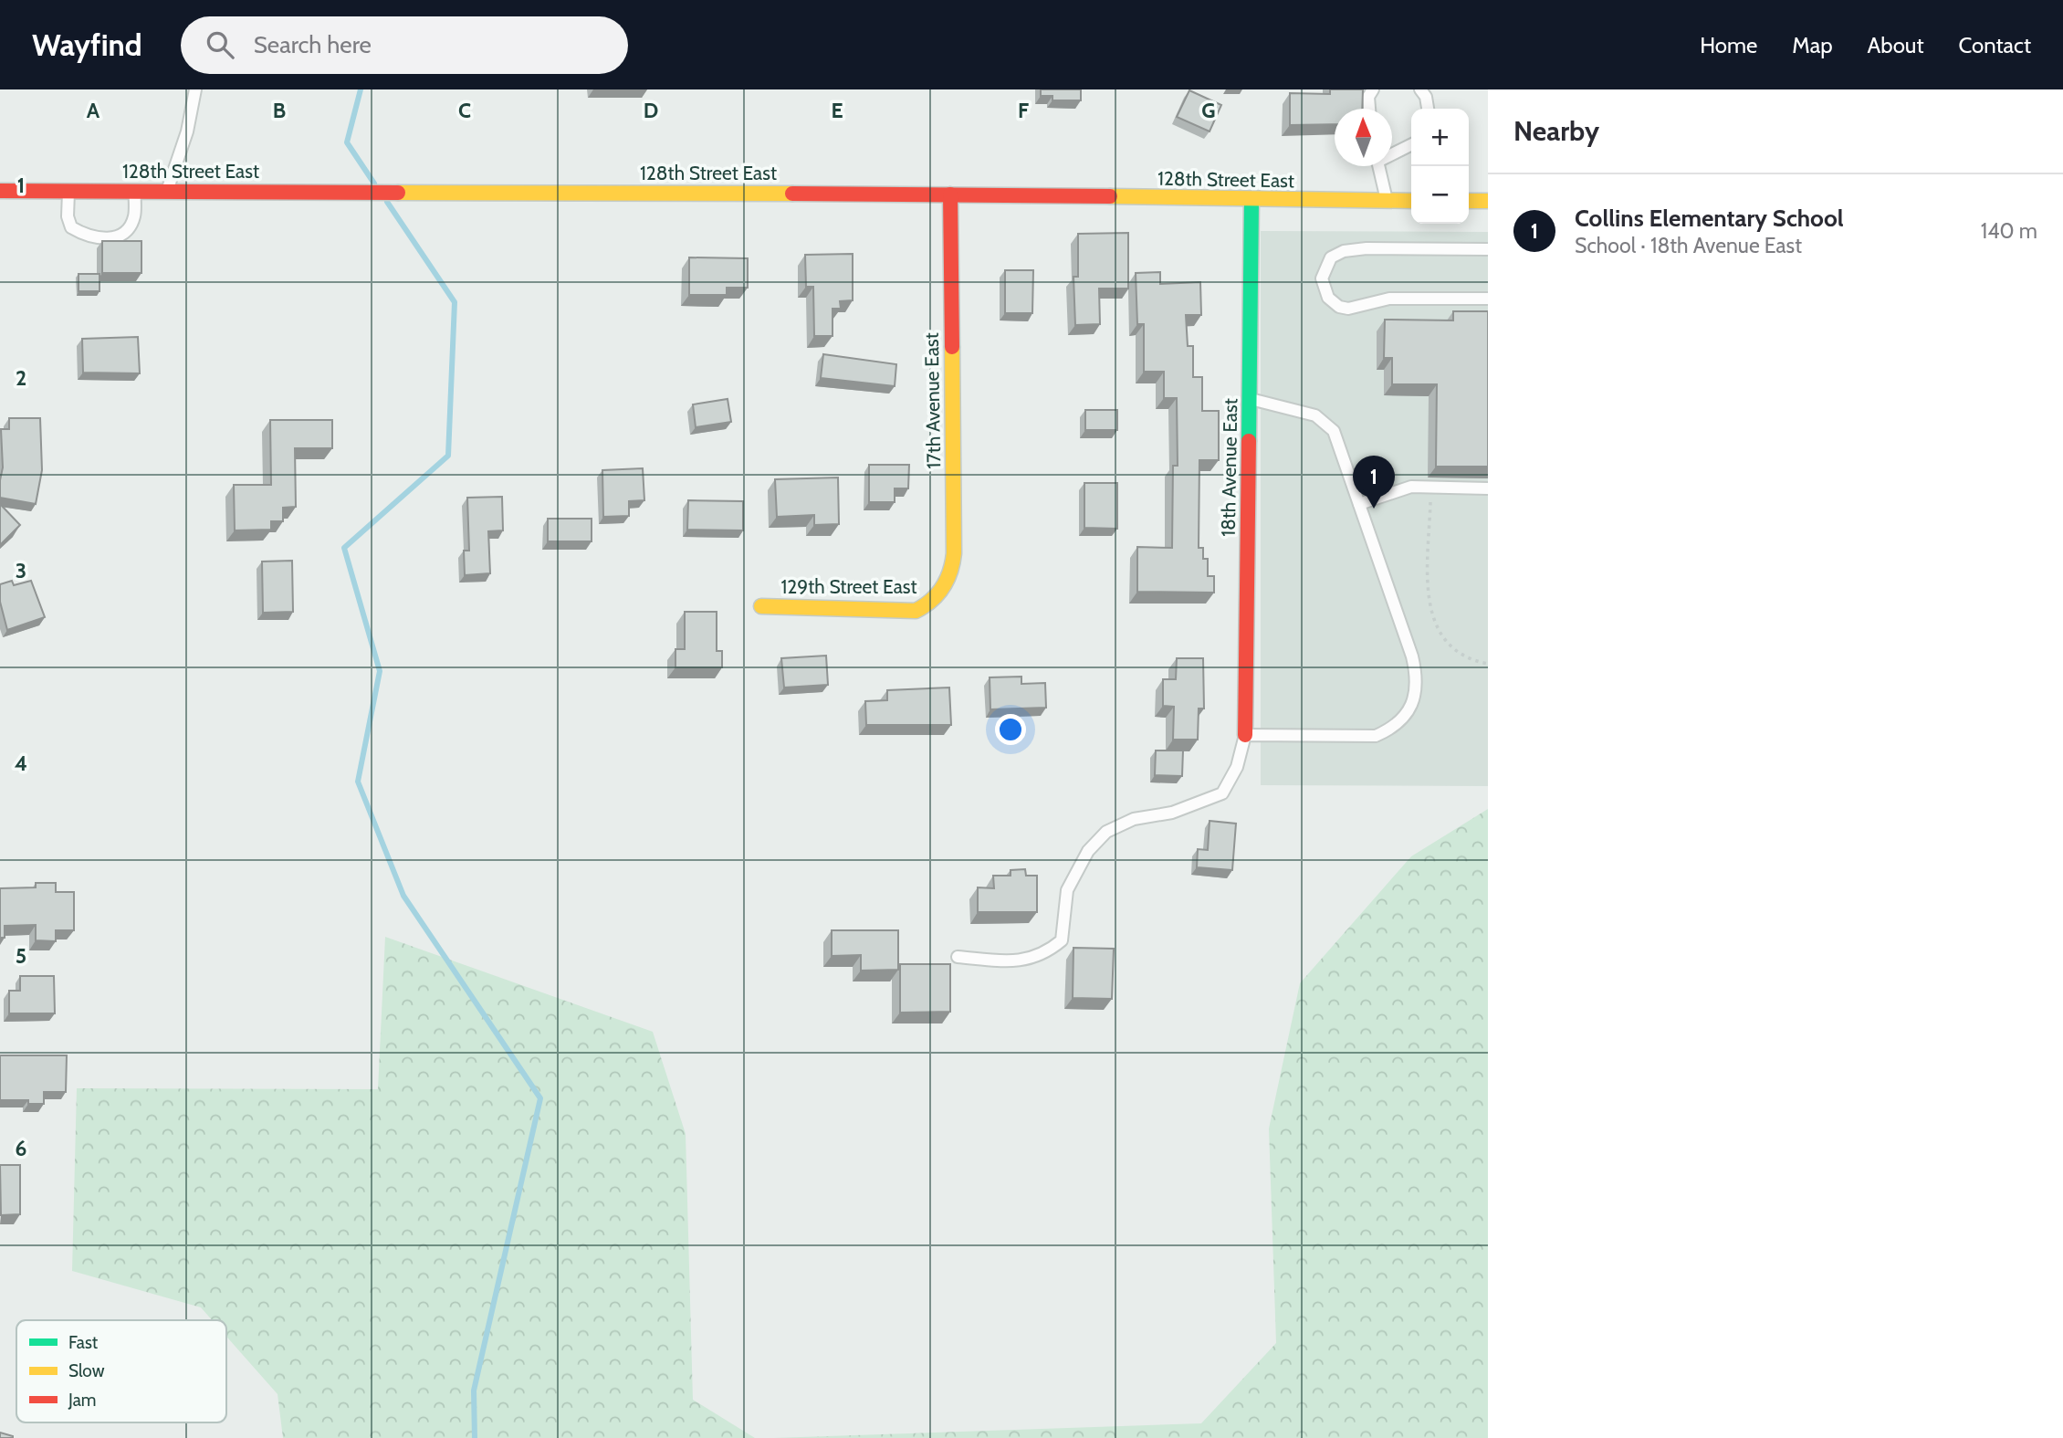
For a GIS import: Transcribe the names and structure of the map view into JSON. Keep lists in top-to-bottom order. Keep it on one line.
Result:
{"streets":{"street":["128th Street East","17th Avenue East","18th Avenue East","129th Street East"]},"crossings":[["128th Street East","17th Avenue East"],["128th Street East","18th Avenue East"],["17th Avenue East","129th Street East"]],"legend":["Fast","Slow","Jam"],"north":"top","page":{"header":"Wayfind","search":"Search here","nav":["Home","Map","About","Contact"],"heading":"Nearby","map_buttons":["+","−"],"list":[{"mark":"1","name":"Collins Elementary School","note":"School · 18th Avenue East","value":"140 m"}],"pins":"1"},"grid":{"columns":["A","B","C","D","E","F","G"],"rows":["1","2","3","4","5","6"]}}
